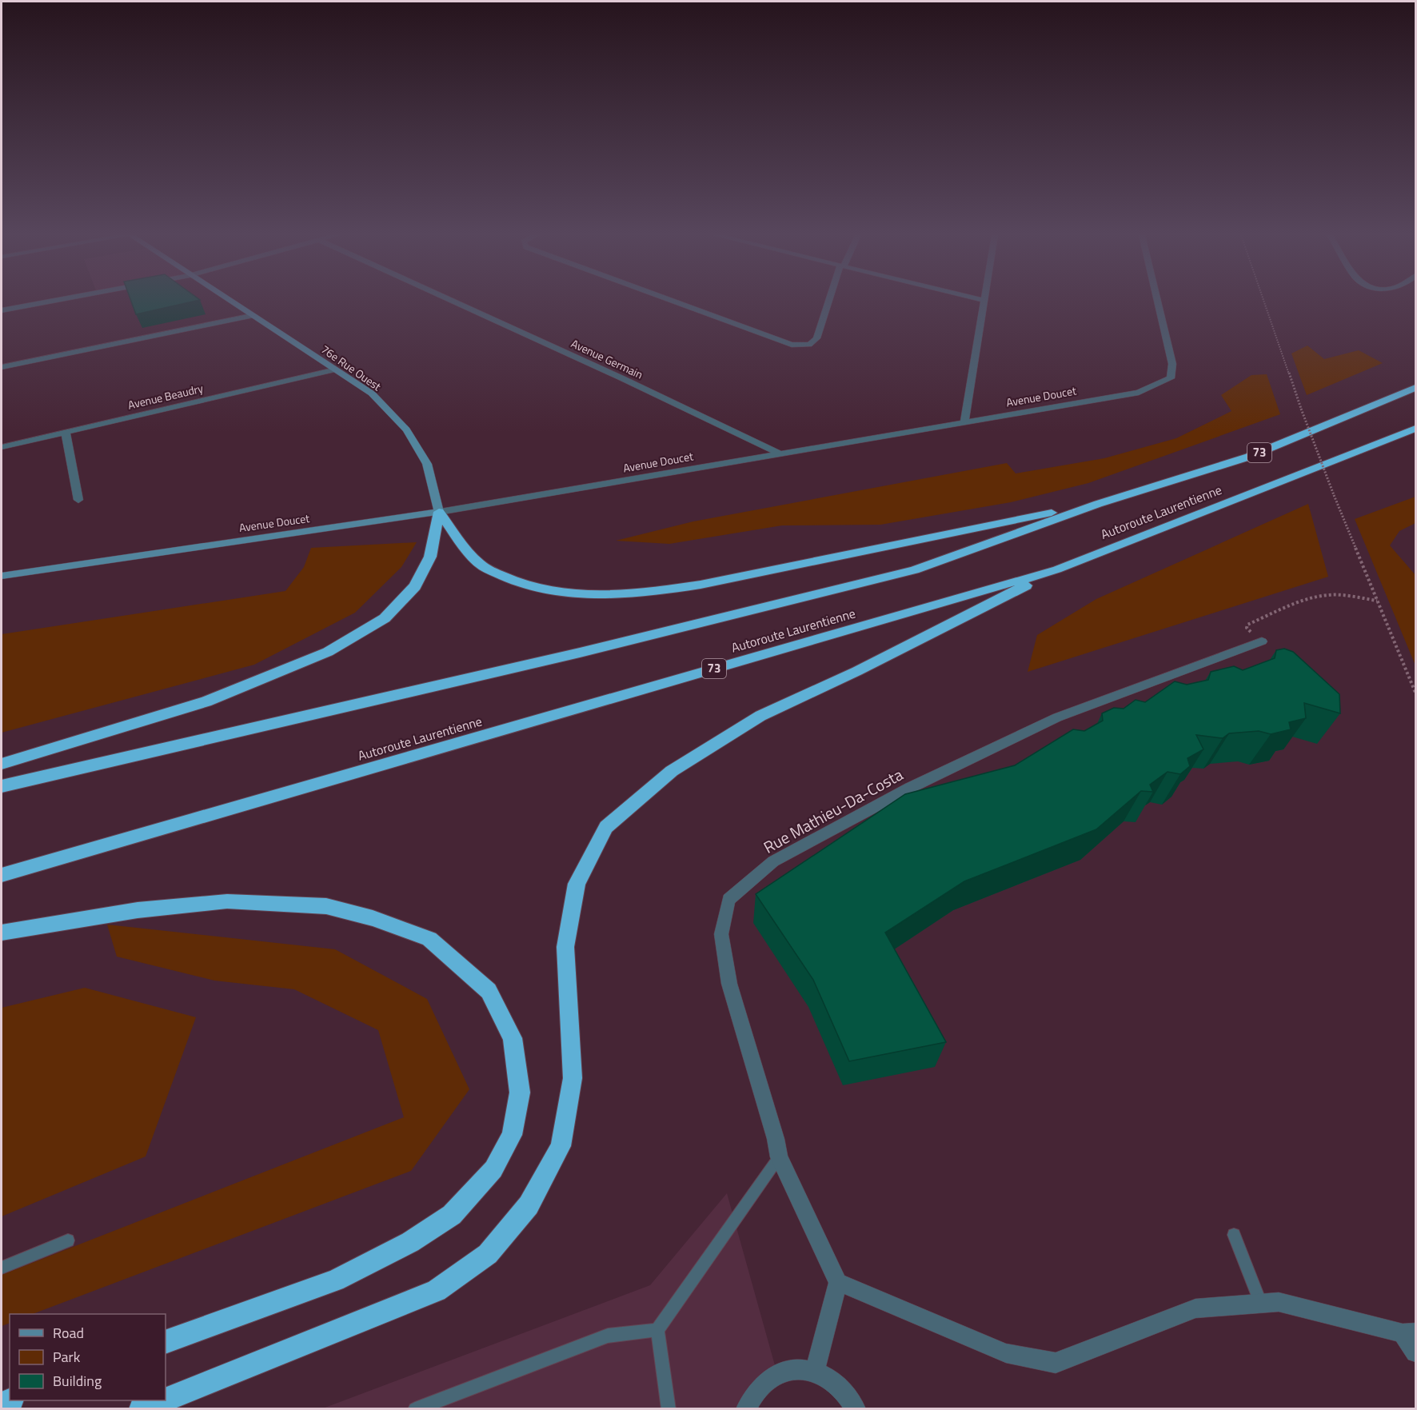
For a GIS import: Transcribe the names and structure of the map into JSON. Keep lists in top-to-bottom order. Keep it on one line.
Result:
{"streets":{"highway":["73","Autoroute Laurentienne"],"street":["Avenue Germain","76e Rue Ouest","Avenue Beaudry","Avenue Doucet","Rue Mathieu-Da-Costa"]},"crossings":[["Avenue Germain","Avenue Doucet"],["76e Rue Ouest","Avenue Beaudry"],["76e Rue Ouest","Avenue Doucet"]],"legend":["Road","Park","Building"]}
